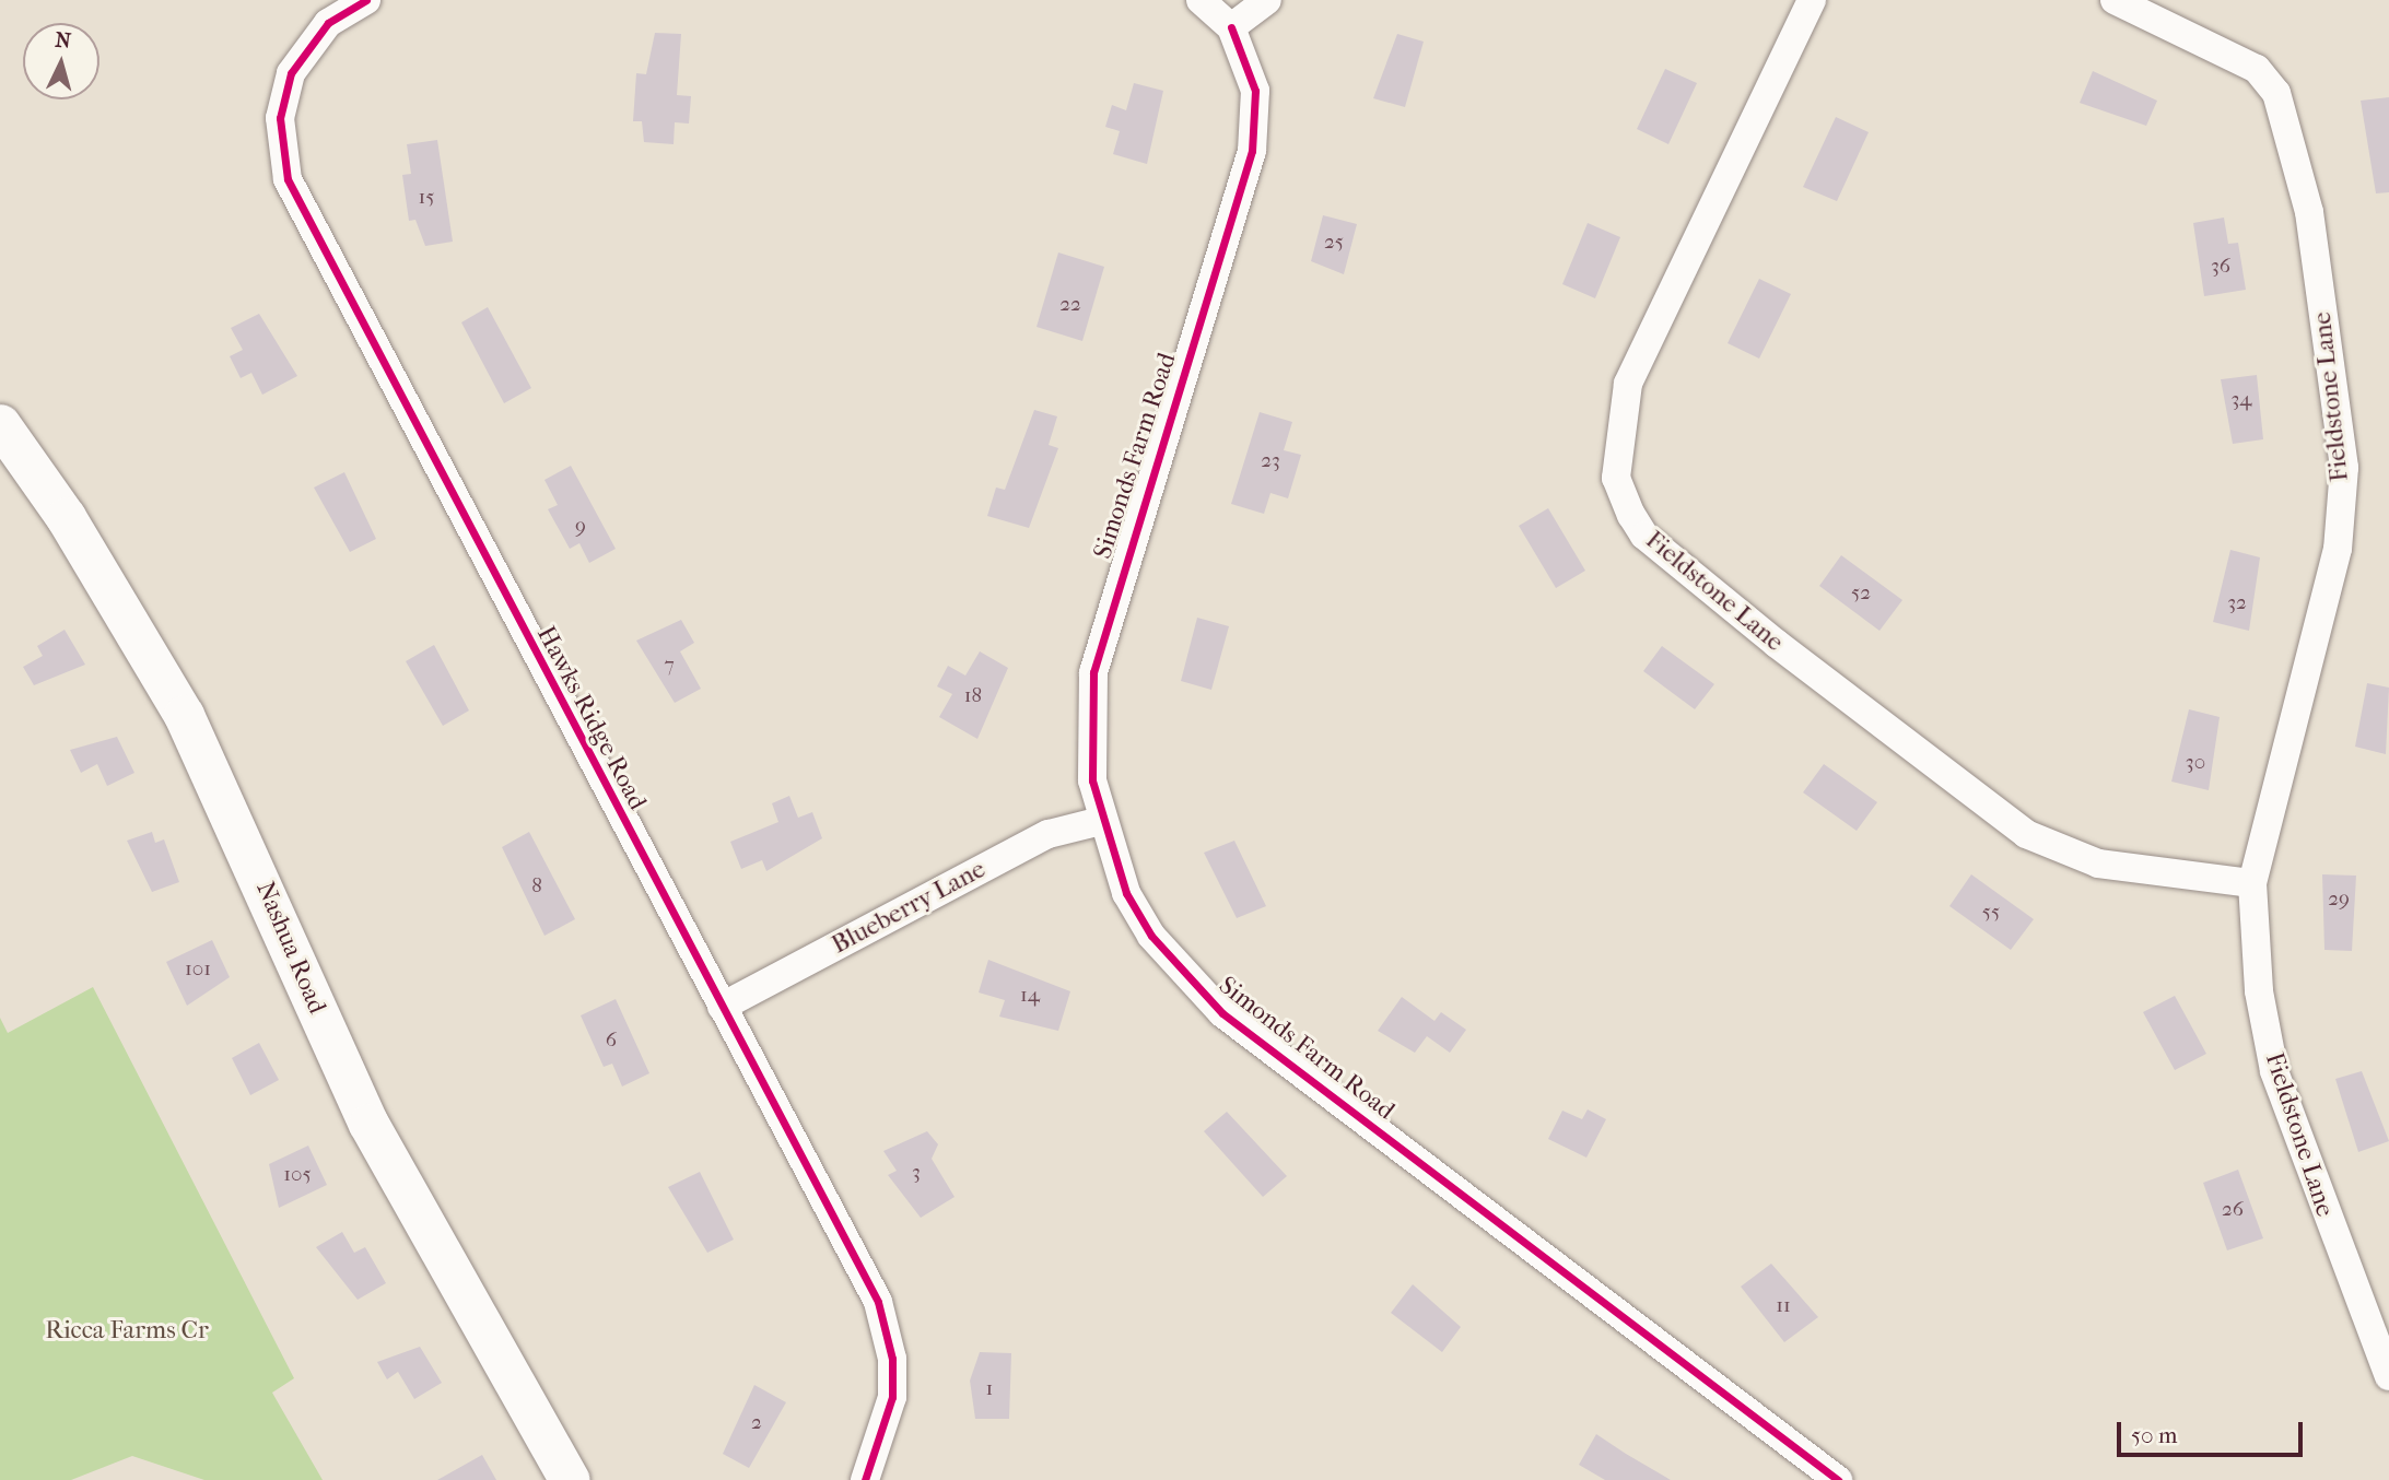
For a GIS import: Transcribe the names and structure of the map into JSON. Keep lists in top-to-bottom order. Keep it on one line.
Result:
{"streets":{"main road":["Nashua Road"],"street":["Fieldstone Lane","Simonds Farm Road","Hawks Ridge Road","Blueberry Lane"]},"crossings":[["Simonds Farm Road","Blueberry Lane"],["Hawks Ridge Road","Blueberry Lane"]],"parks":["Ricca Farms Cr"],"house_numbers":["15","25","36","22","34","23","9","52","32","7","18","30","8","29","55","101","14","6","3","105","26","11","1","2"],"scale_bar":"50 m","north":"top"}
